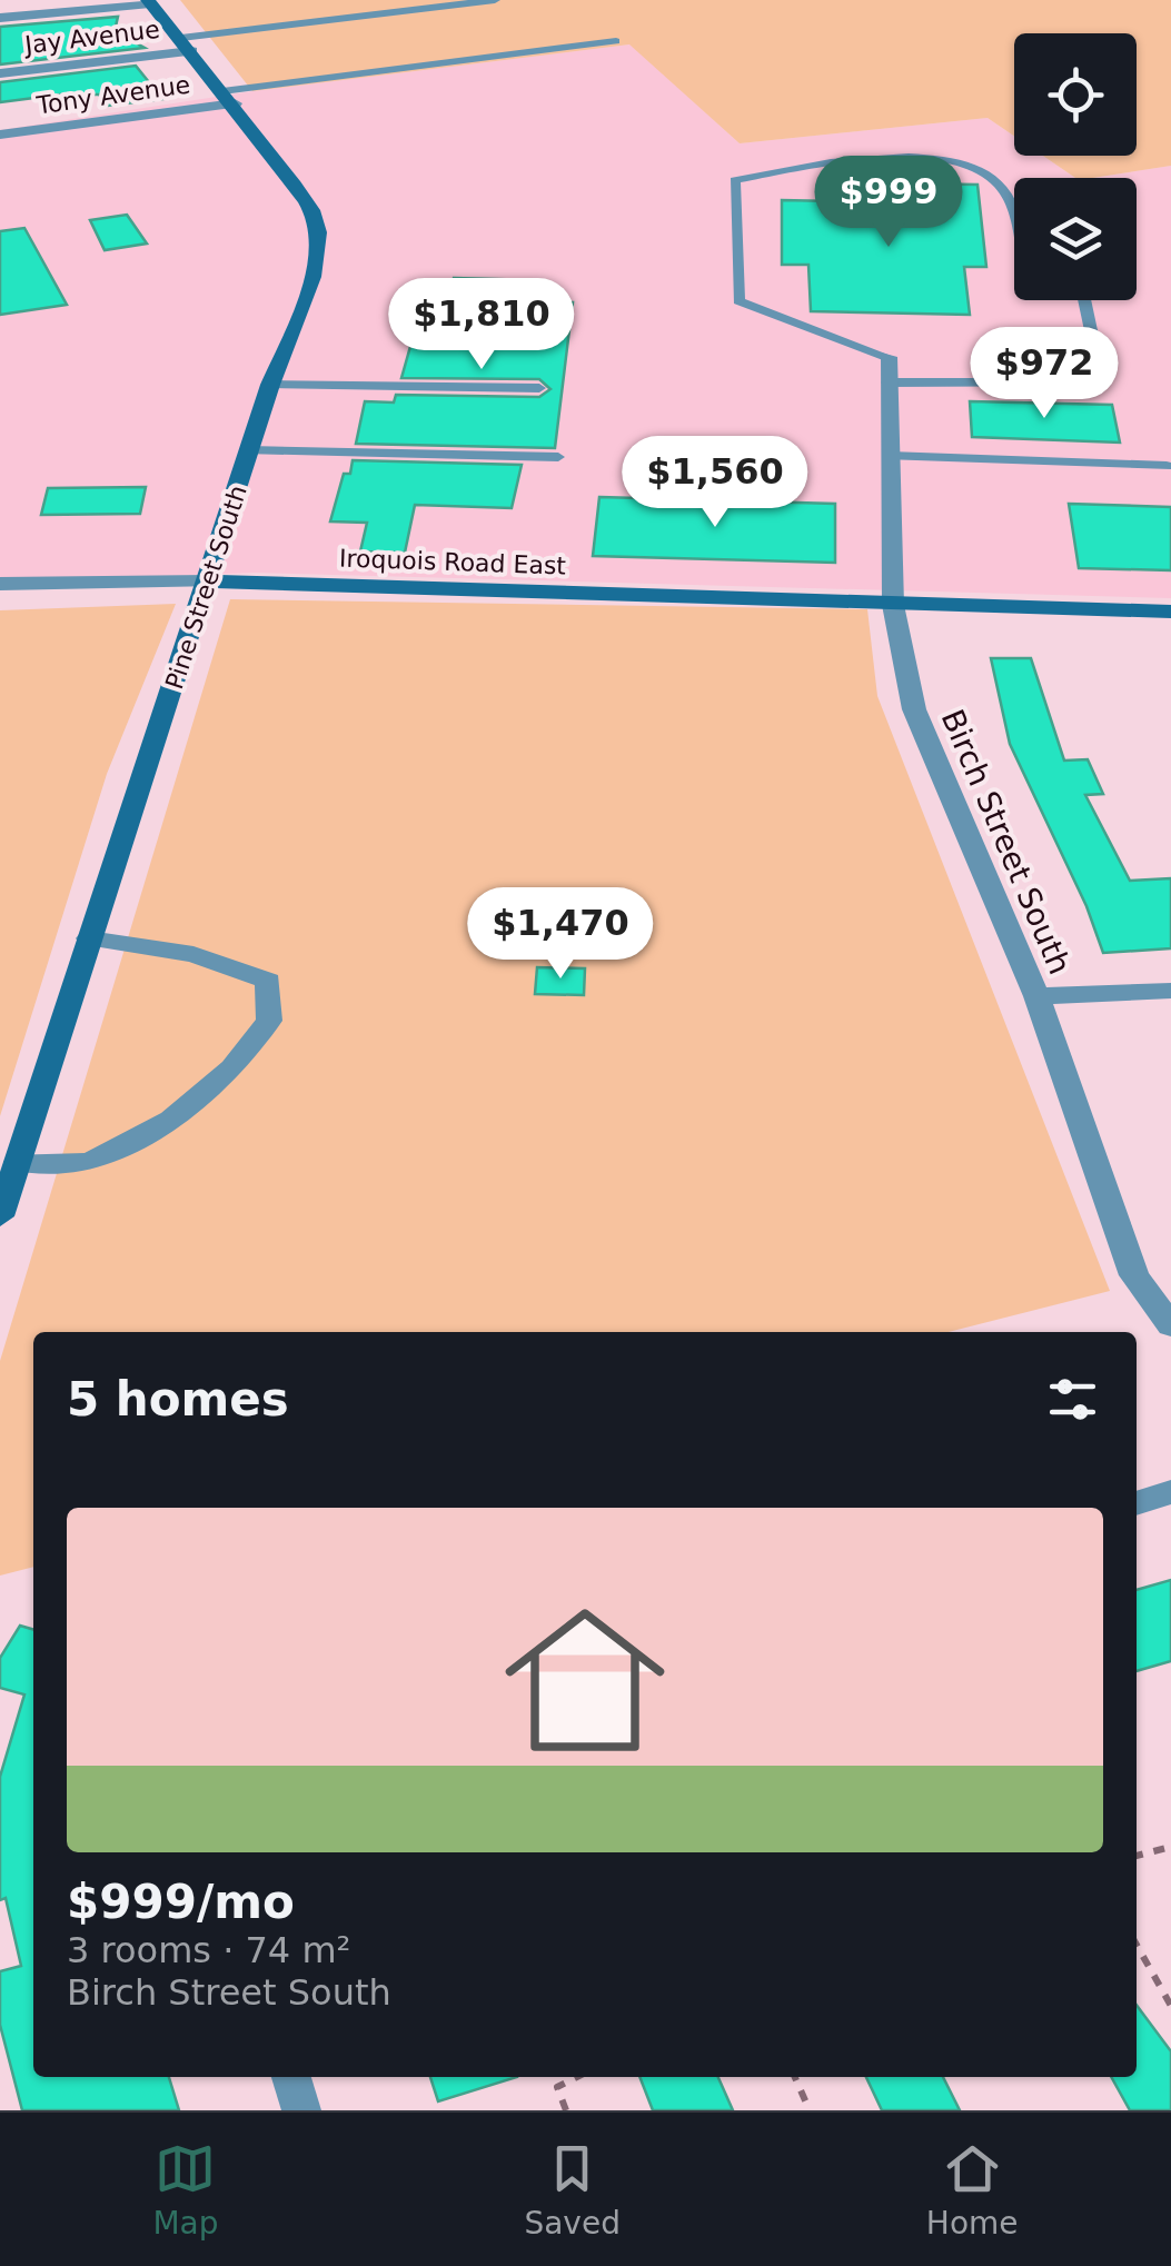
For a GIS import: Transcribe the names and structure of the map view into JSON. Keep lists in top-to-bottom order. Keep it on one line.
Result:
{"streets":{"street":["Jay Avenue","Tony Avenue","Iroquois Road East","Pine Street South","Birch Street South"]},"crossings":[["Jay Avenue","Pine Street South"],["Tony Avenue","Pine Street South"],["Iroquois Road East","Pine Street South"],["Iroquois Road East","Birch Street South"]],"page":{"price":["$999","$1,810","$972","$1,560","$1,470"],"heading":"5 homes","list":[{"name":"$999/mo","note":"3 rooms · 74 m² · Birch Street South"}],"tabs":["Map","Saved","Home"]}}
